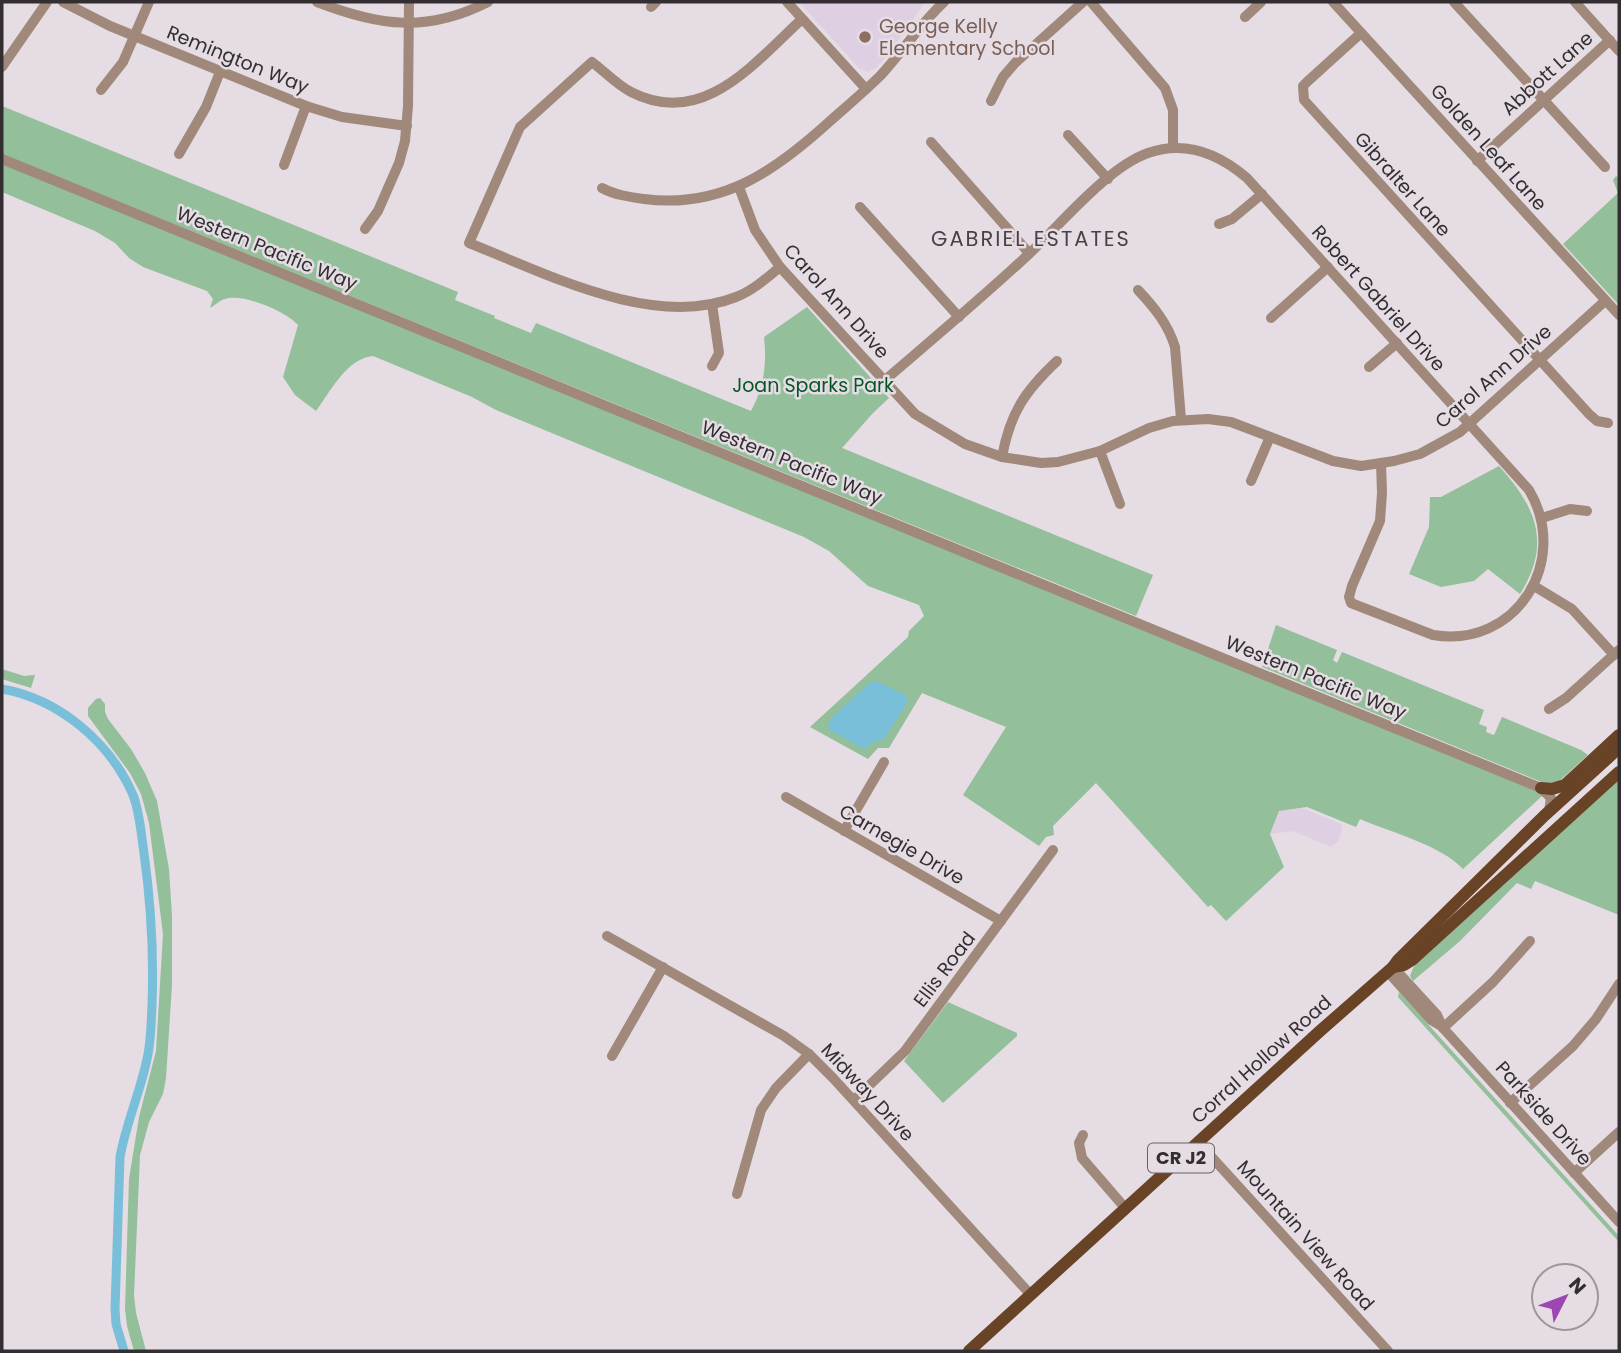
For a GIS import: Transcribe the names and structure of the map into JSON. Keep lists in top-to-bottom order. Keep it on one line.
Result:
{"streets":{"main road":["Corral Hollow Road","CR J2"],"street":["Remington Way","Abbott Lane","Golden Leaf Lane","Gibralter Lane","Western Pacific Way","Robert Gabriel Drive","Carol Ann Drive","Carnegie Drive","Ellis Road","Midway Drive","Parkside Drive","Mountain View Road"]},"crossings":[["Abbott Lane","Golden Leaf Lane"],["Golden Leaf Lane","Gibralter Lane"],["Golden Leaf Lane","Carol Ann Drive"],["Gibralter Lane","Carol Ann Drive"],["Robert Gabriel Drive","Carol Ann Drive"],["Carnegie Drive","Ellis Road"],["Ellis Road","Midway Drive"],["Corral Hollow Road","Midway Drive"],["Corral Hollow Road","Parkside Drive"],["Corral Hollow Road","Mountain View Road"]],"districts":["GABRIEL ESTATES"],"parks":["Joan Sparks Park"],"places":["George Kelly Elementary School"],"north":"top right"}
